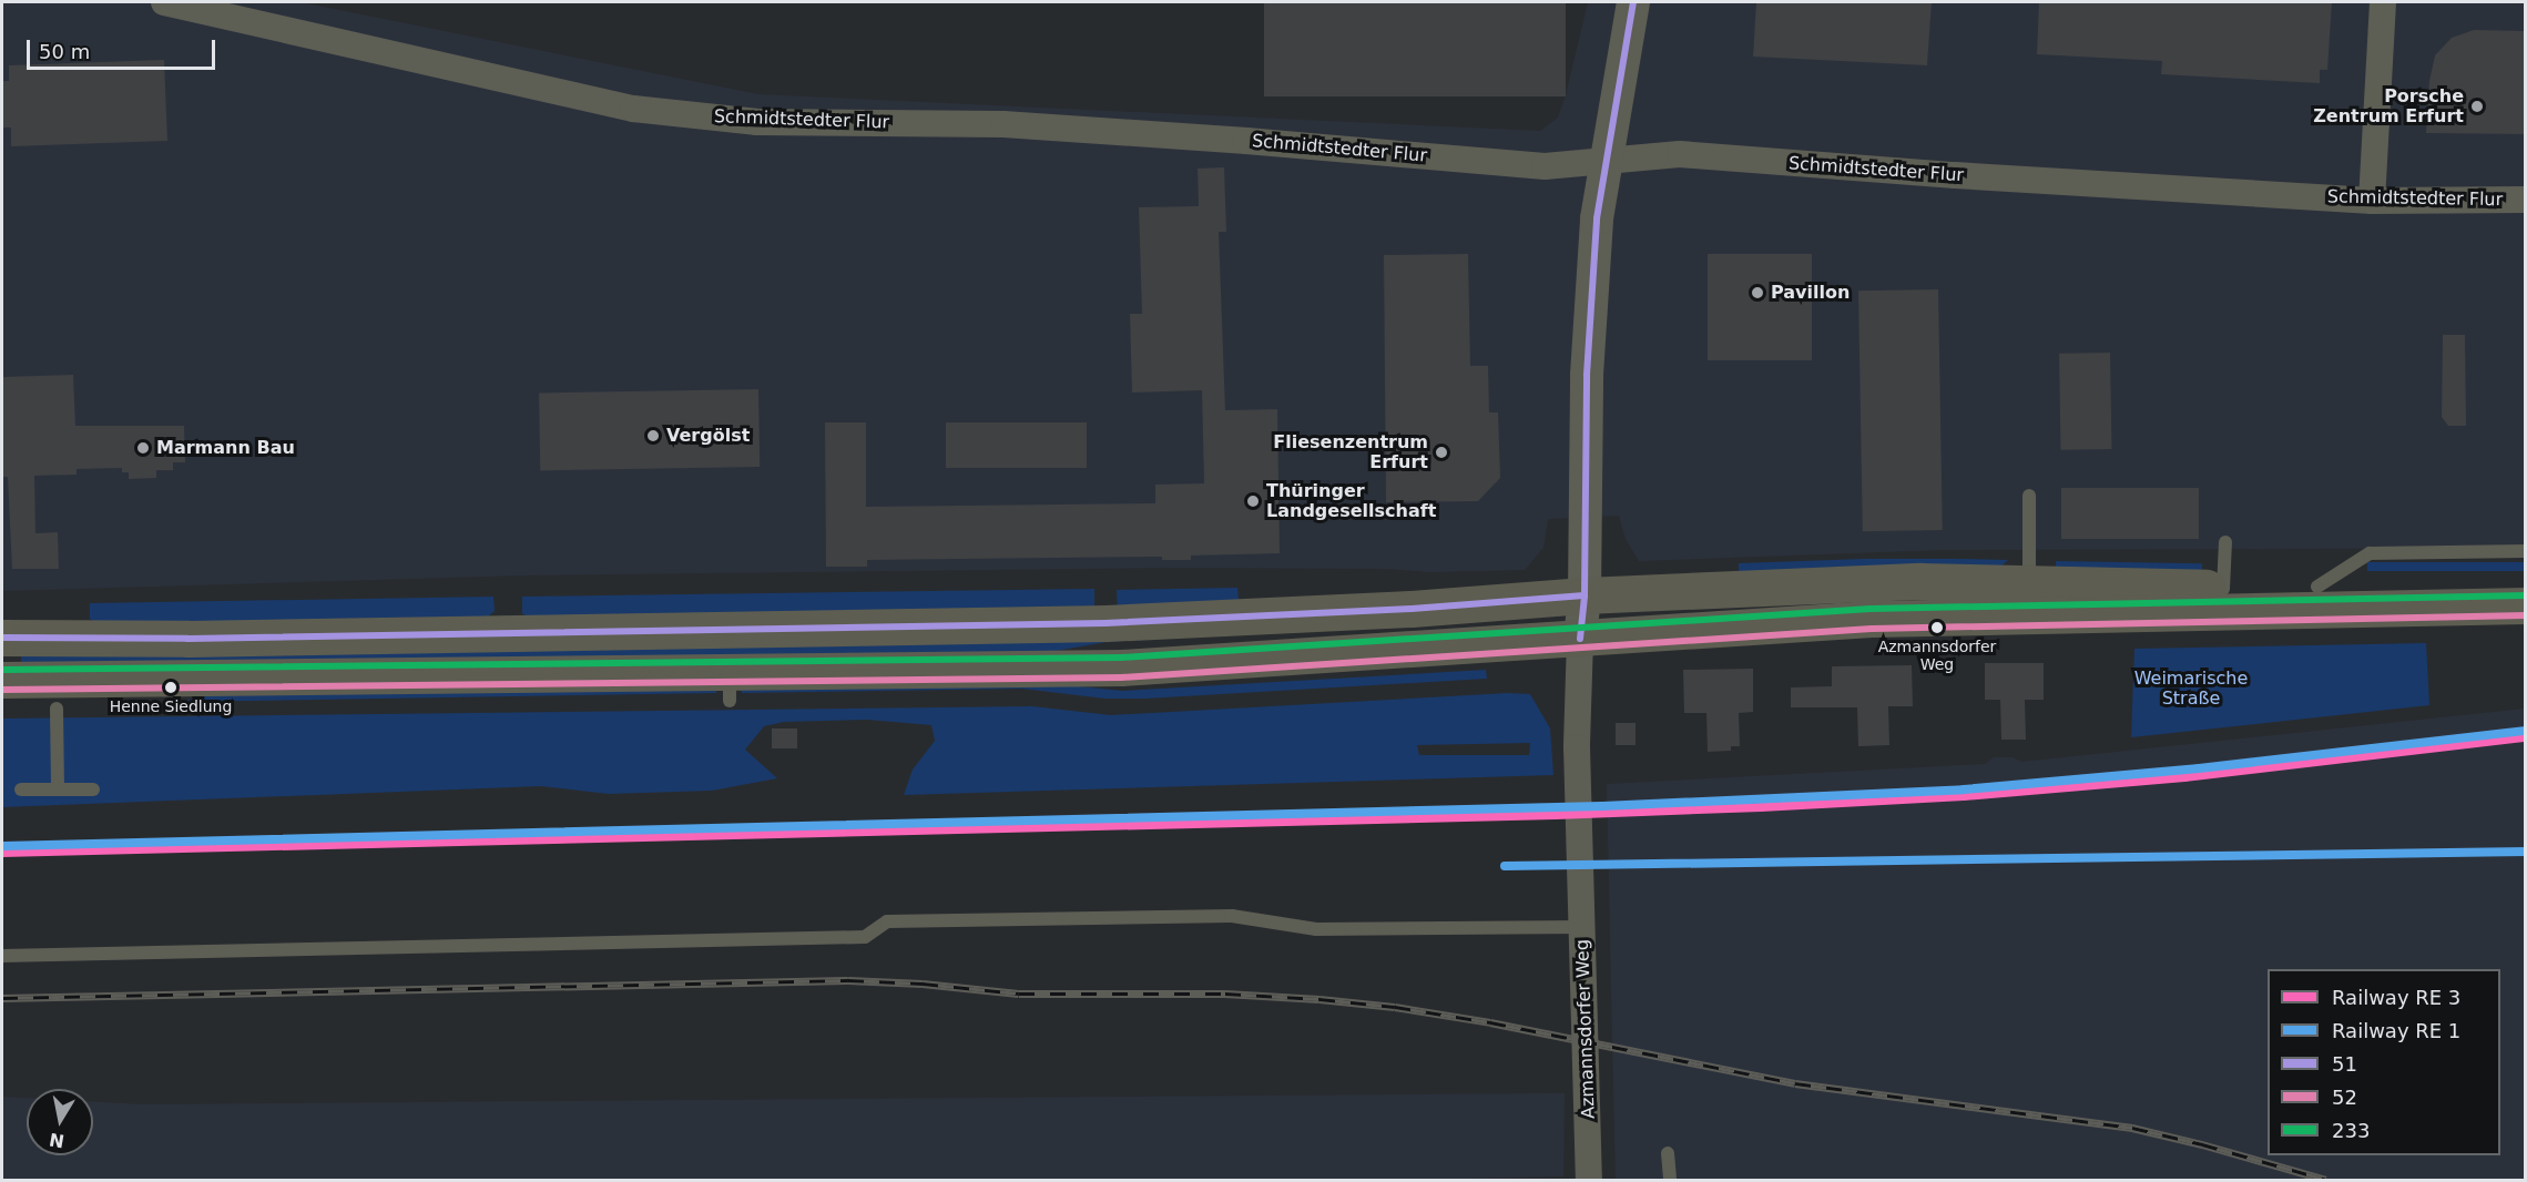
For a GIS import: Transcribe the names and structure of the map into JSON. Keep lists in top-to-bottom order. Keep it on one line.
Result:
{"streets":{"street":["Schmidtstedter Flur","Azmannsdorfer Weg"]},"parks":["Weimarische Straße"],"places":["Porsche Zentrum Erfurt","Pavillon","Vergölst","Marmann Bau","Fliesenzentrum Erfurt","Thüringer Landgesellschaft","Azmannsdorfer Weg","Henne Siedlung"],"lines":["transit line 51","transit line 233","transit line 52"],"legend":["Railway RE 3","Railway RE 1","51","52","233"],"scale_bar":"50 m","north":"bottom"}
